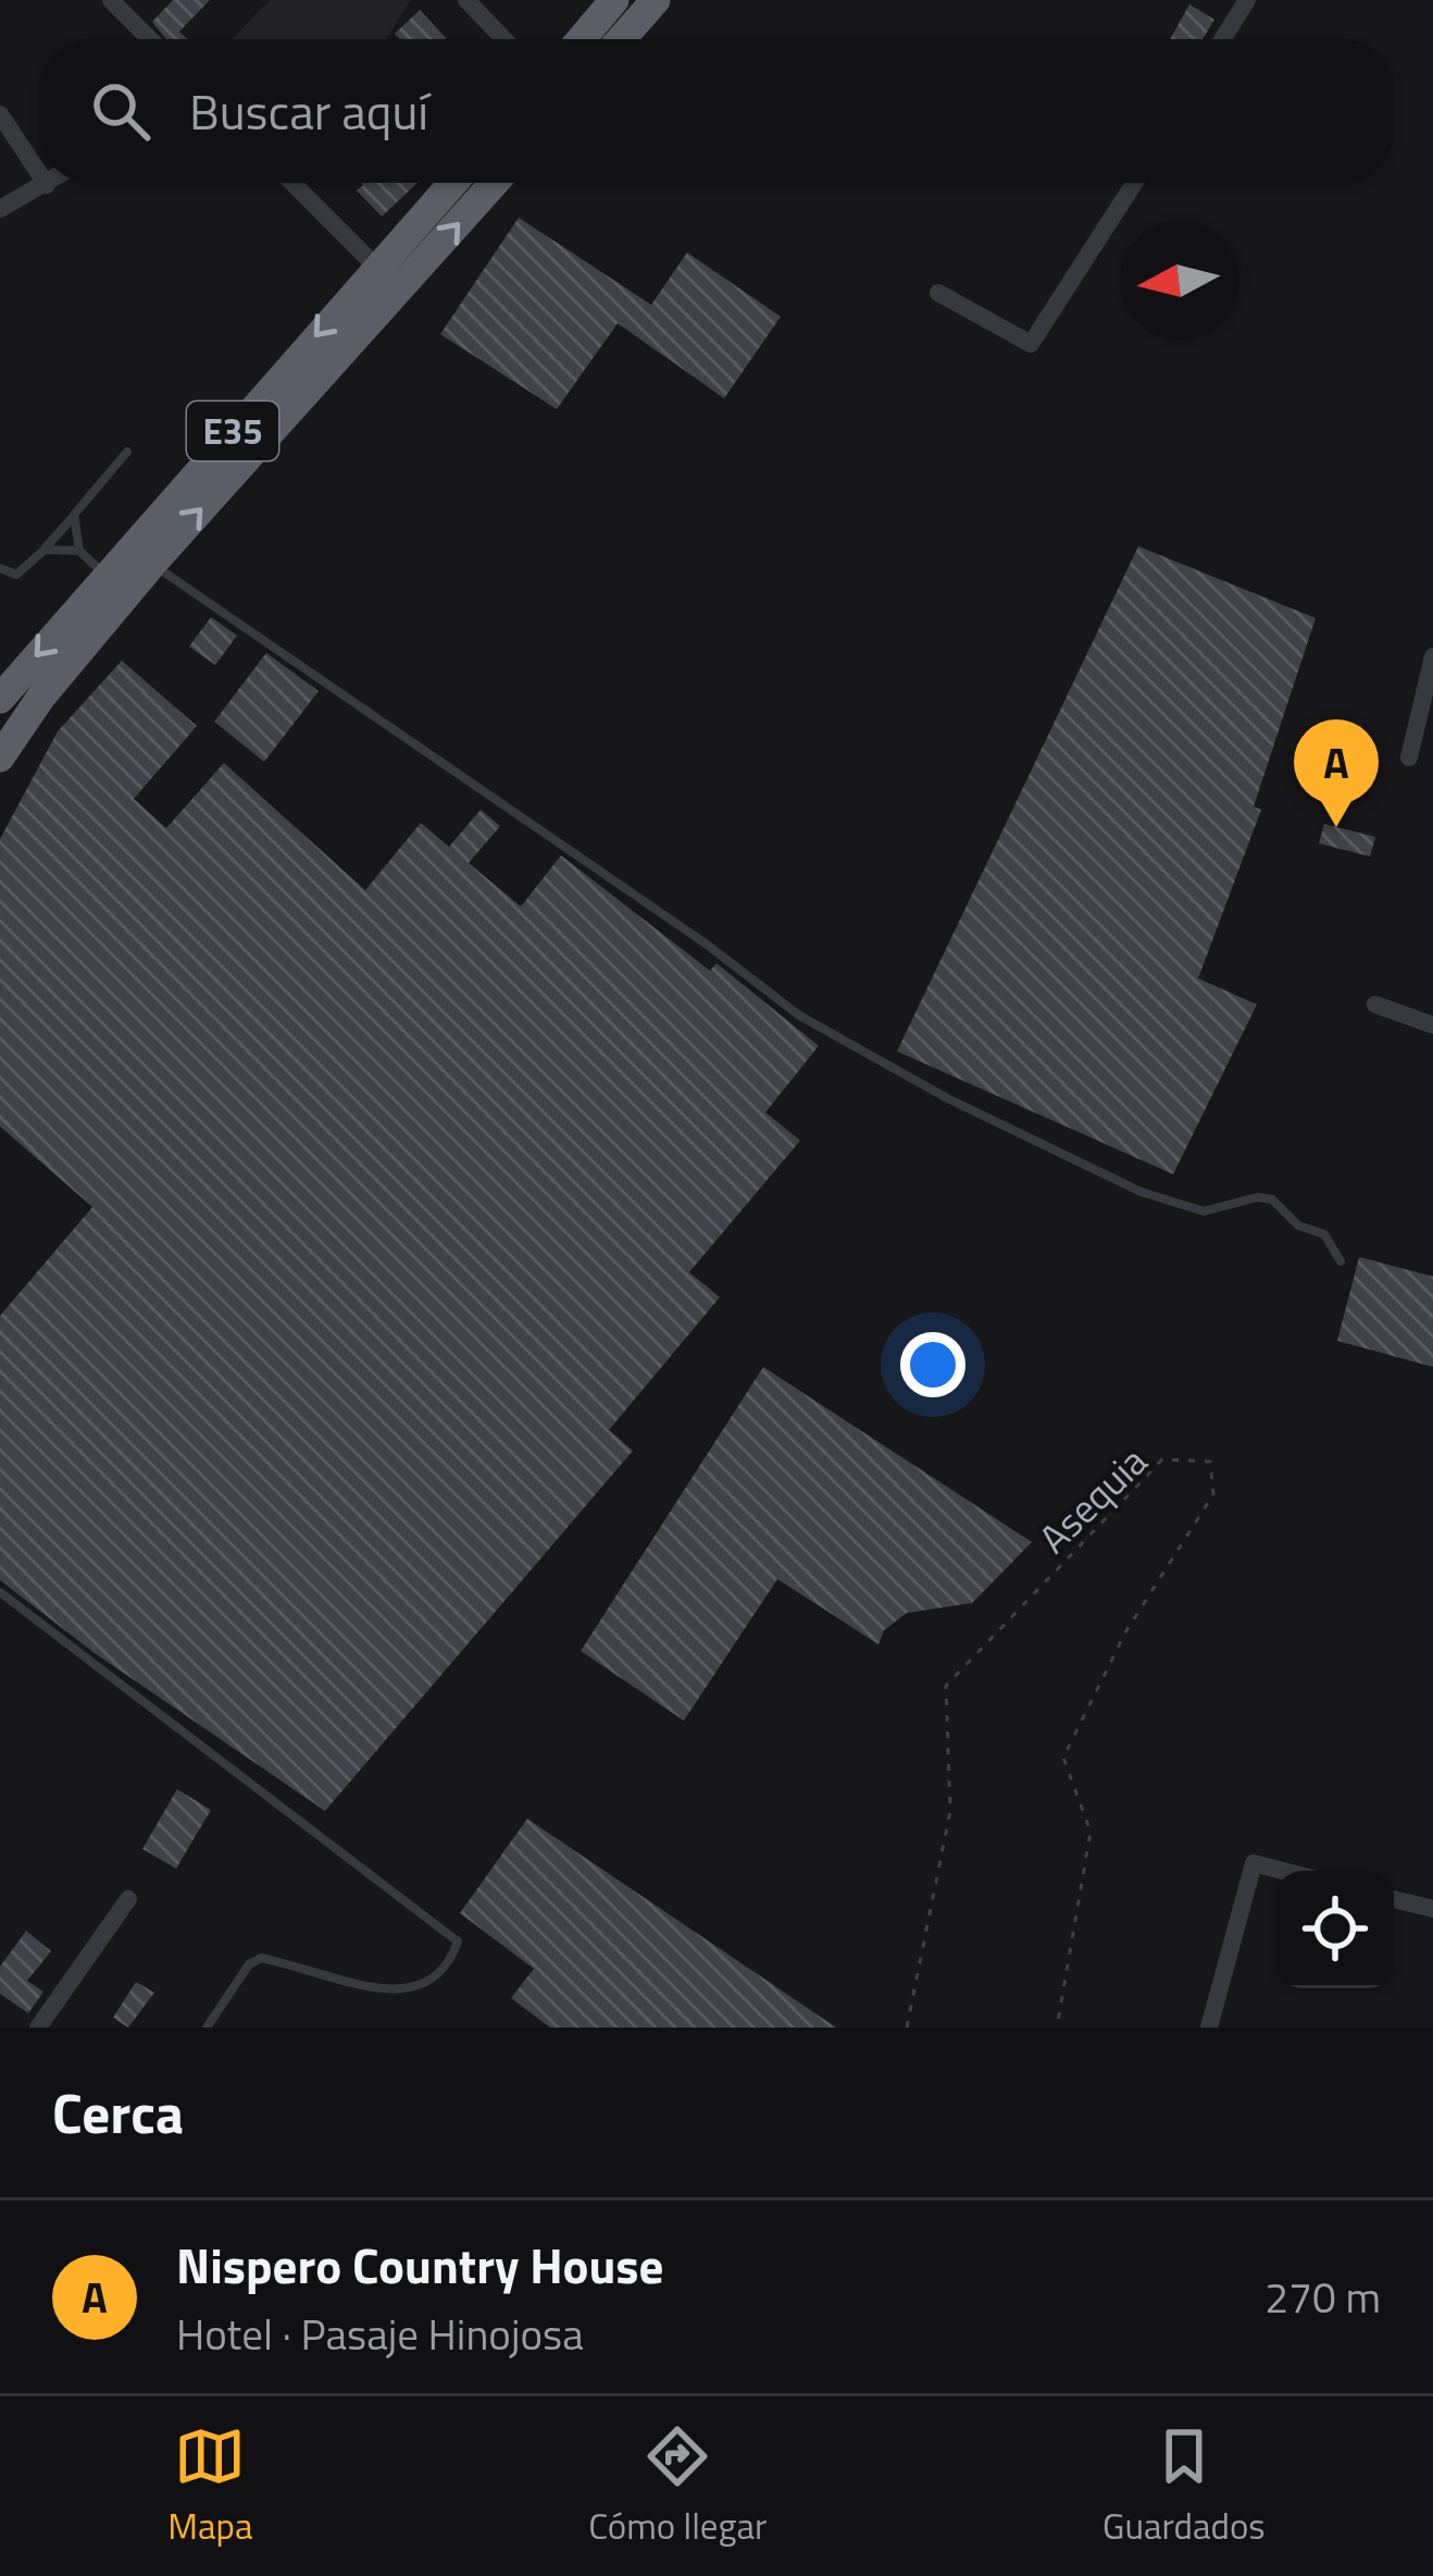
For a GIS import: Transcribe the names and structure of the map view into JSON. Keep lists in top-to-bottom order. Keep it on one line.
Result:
{"streets":{"highway":["E35"],"path":["Asequia"]},"north":"left","page":{"search":"Buscar aquí","pins":"A","heading":"Cerca","list":[{"mark":"A","name":"Nispero Country House","note":"Hotel · Pasaje Hinojosa","value":"270 m"}],"nav":["Mapa","Cómo llegar","Guardados"]}}
